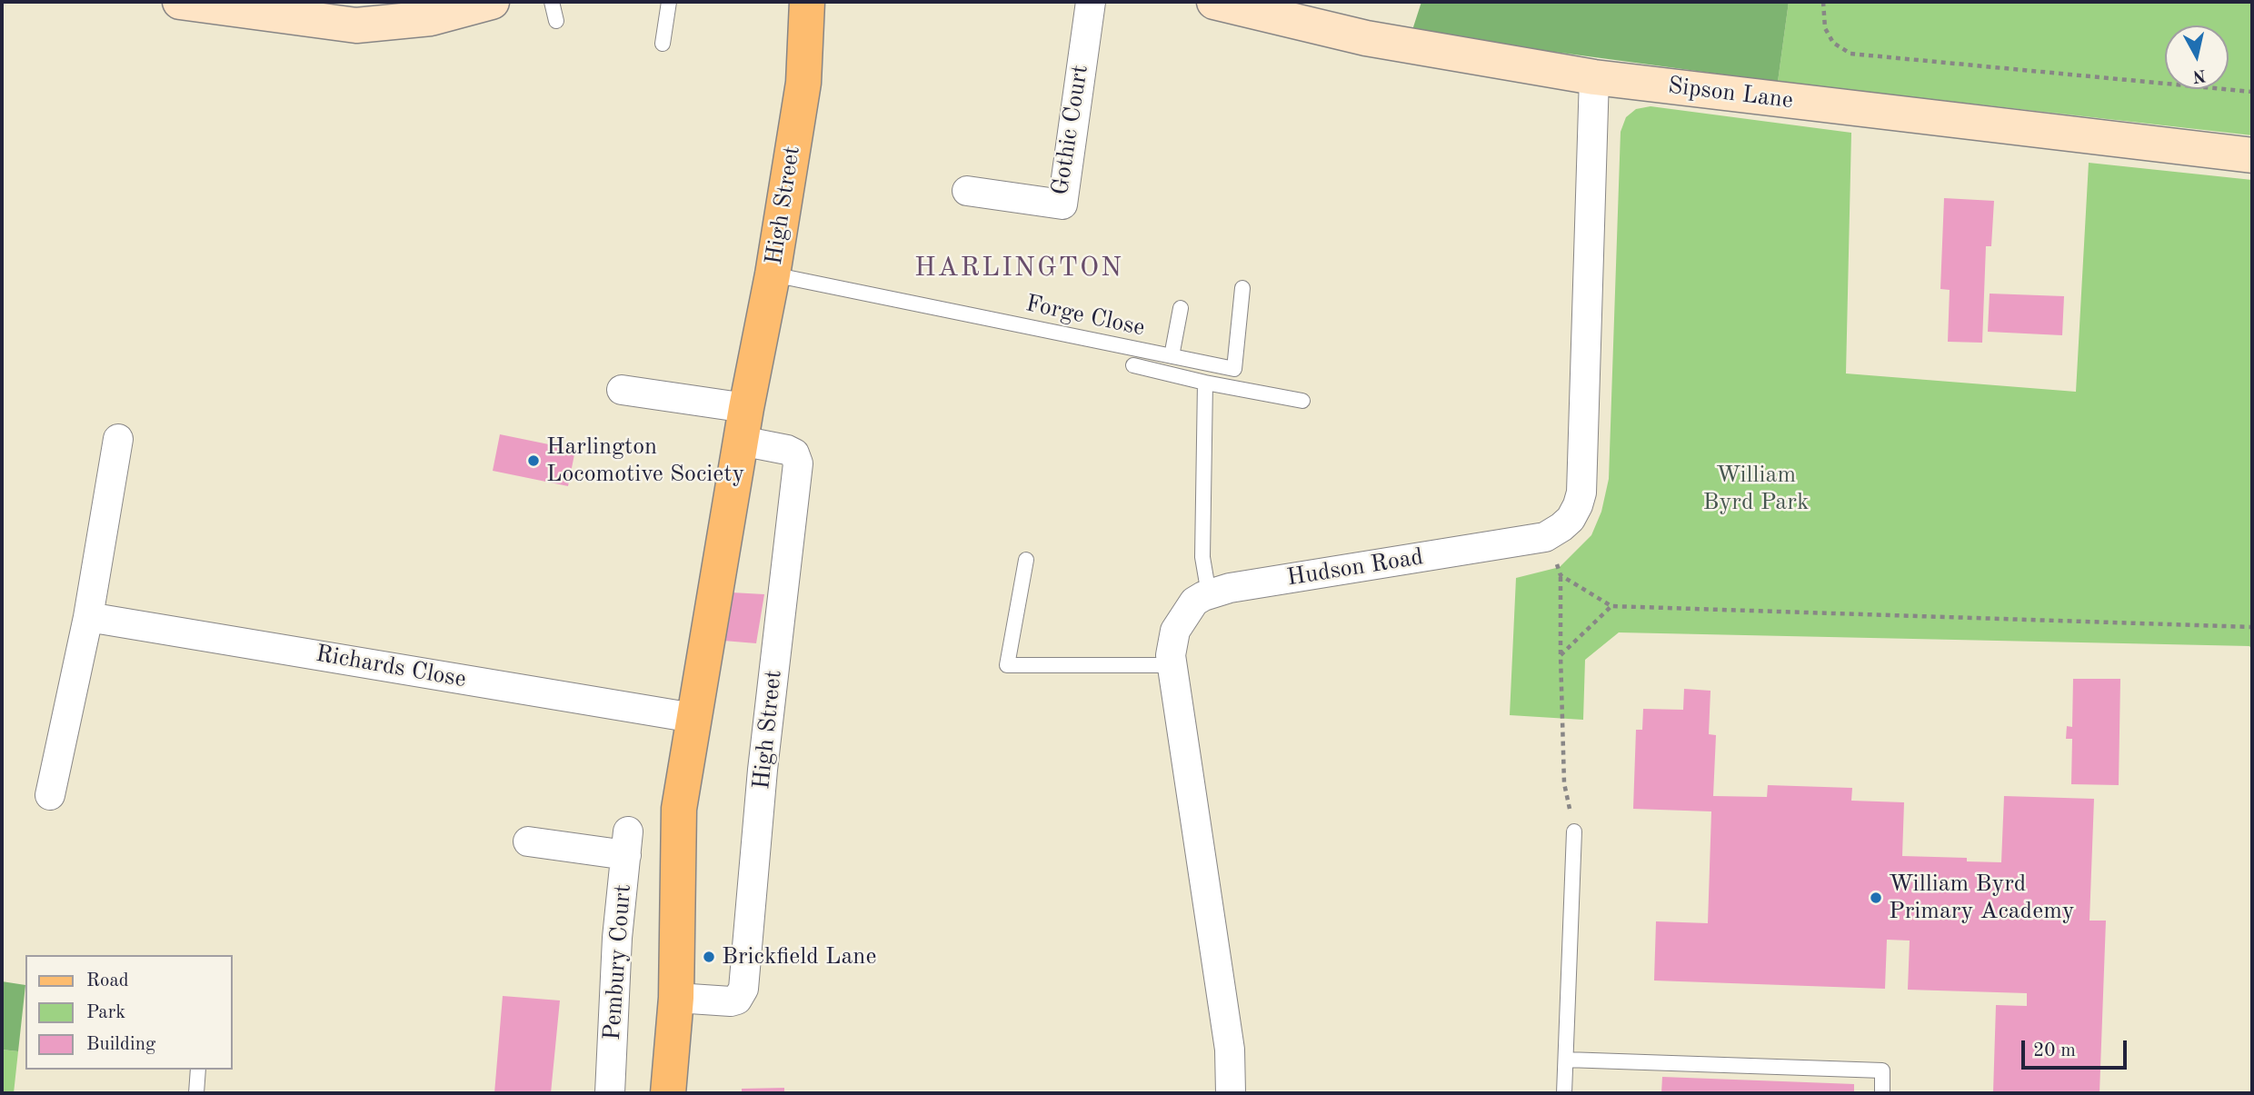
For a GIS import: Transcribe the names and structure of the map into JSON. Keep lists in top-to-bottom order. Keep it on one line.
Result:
{"streets":{"main road":["High Street"],"street":["Sipson Lane","Gothic Court","Hudson Road","Richards Close","Pembury Court"],"lane":["Forge Close"]},"crossings":[["Sipson Lane","Hudson Road"],["High Street","Forge Close"],["High Street","Richards Close"]],"districts":["HARLINGTON"],"parks":["William Byrd Park"],"places":["Harlington Locomotive Society","William Byrd Primary Academy","Brickfield Lane"],"legend":["Road","Park","Building"],"scale_bar":"20 m","north":"bottom"}
